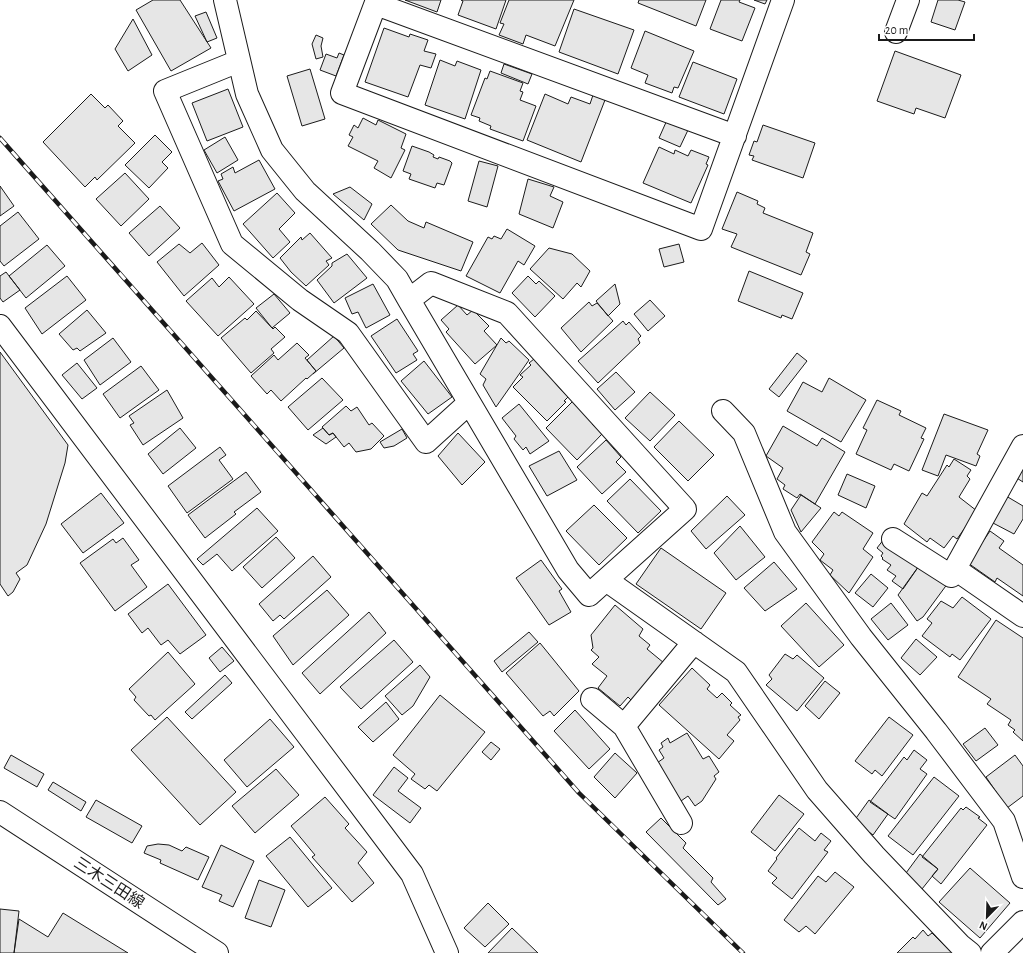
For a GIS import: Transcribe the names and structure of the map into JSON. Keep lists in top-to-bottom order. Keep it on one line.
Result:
{"streets":{"street":["三木三田線"]},"scale_bar":"20 m","north":"bottom left"}
